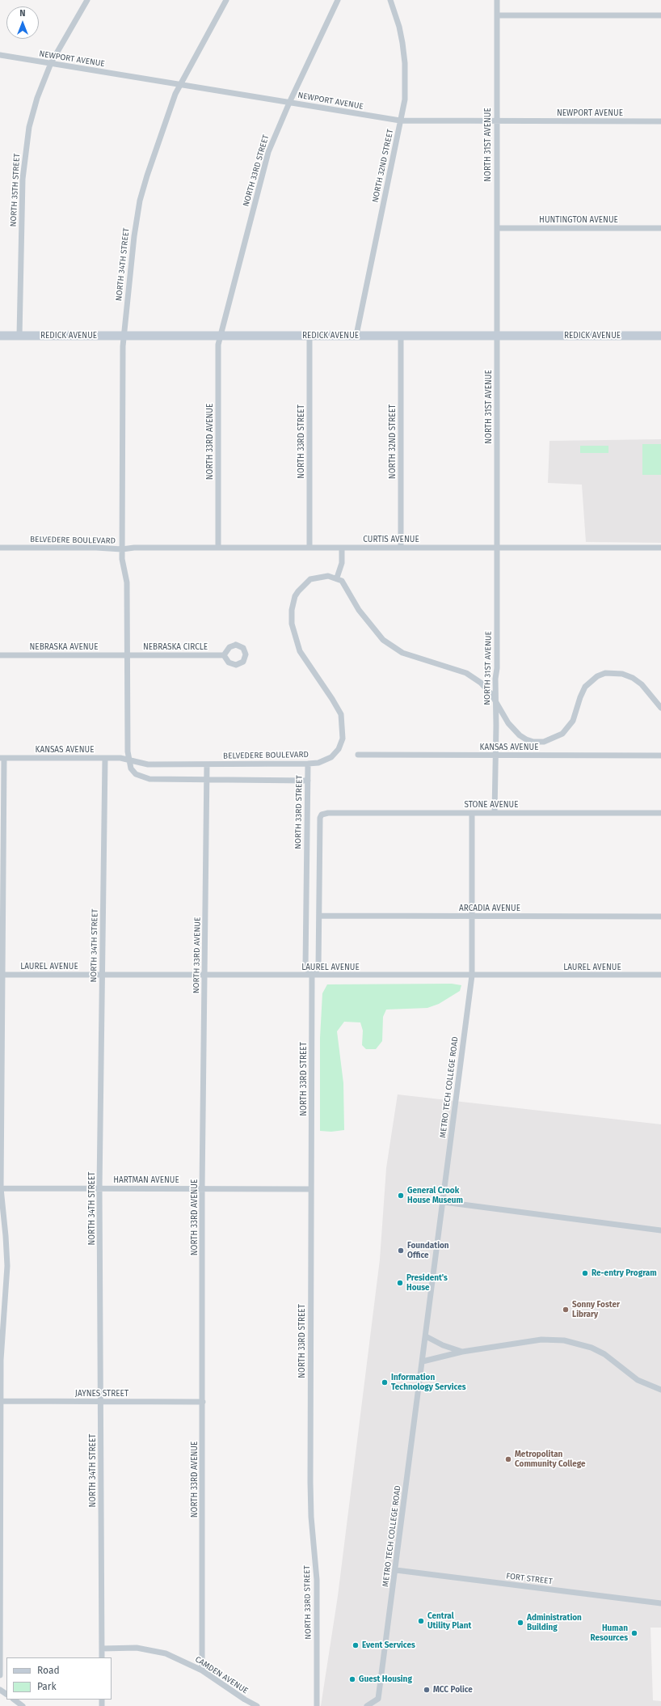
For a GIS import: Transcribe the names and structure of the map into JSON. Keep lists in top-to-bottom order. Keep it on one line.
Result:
{"streets":{"street":["NEWPORT AVENUE","NORTH 31ST AVENUE","NORTH 32ND STREET","NORTH 33RD STREET","NORTH 35TH STREET","HUNTINGTON AVENUE","NORTH 34TH STREET","REDICK AVENUE","NORTH 33RD AVENUE","CURTIS AVENUE","BELVEDERE BOULEVARD","NEBRASKA AVENUE","NEBRASKA CIRCLE","KANSAS AVENUE","STONE AVENUE","ARCADIA AVENUE","LAUREL AVENUE","METRO TECH COLLEGE ROAD","HARTMAN AVENUE","JAYNES STREET","FORT STREET","CAMDEN AVENUE"]},"crossings":[["NEWPORT AVENUE","NORTH 31ST AVENUE"],["NEWPORT AVENUE","NORTH 32ND STREET"],["NEWPORT AVENUE","NORTH 33RD STREET"],["NEWPORT AVENUE","NORTH 35TH STREET"],["NEWPORT AVENUE","NORTH 34TH STREET"],["NORTH 31ST AVENUE","HUNTINGTON AVENUE"],["NORTH 31ST AVENUE","REDICK AVENUE"],["NORTH 31ST AVENUE","CURTIS AVENUE"],["NORTH 31ST AVENUE","KANSAS AVENUE"],["NORTH 31ST AVENUE","STONE AVENUE"],["NORTH 32ND STREET","REDICK AVENUE"],["NORTH 32ND STREET","CURTIS AVENUE"],["NORTH 33RD STREET","REDICK AVENUE"],["NORTH 33RD STREET","NORTH 33RD AVENUE"],["NORTH 33RD STREET","CURTIS AVENUE"],["NORTH 33RD STREET","BELVEDERE BOULEVARD"],["NORTH 33RD STREET","STONE AVENUE"],["NORTH 33RD STREET","ARCADIA AVENUE"],["NORTH 33RD STREET","LAUREL AVENUE"],["NORTH 33RD STREET","HARTMAN AVENUE"],["NORTH 35TH STREET","REDICK AVENUE"],["NORTH 34TH STREET","REDICK AVENUE"],["NORTH 34TH STREET","CURTIS AVENUE"],["NORTH 34TH STREET","BELVEDERE BOULEVARD"],["NORTH 34TH STREET","KANSAS AVENUE"],["NORTH 34TH STREET","LAUREL AVENUE"],["NORTH 34TH STREET","HARTMAN AVENUE"],["NORTH 34TH STREET","JAYNES STREET"],["NORTH 34TH STREET","CAMDEN AVENUE"],["REDICK AVENUE","NORTH 33RD AVENUE"],["NORTH 33RD AVENUE","CURTIS AVENUE"],["NORTH 33RD AVENUE","BELVEDERE BOULEVARD"],["NORTH 33RD AVENUE","LAUREL AVENUE"],["NORTH 33RD AVENUE","HARTMAN AVENUE"],["NORTH 33RD AVENUE","JAYNES STREET"],["NORTH 33RD AVENUE","CAMDEN AVENUE"],["CURTIS AVENUE","BELVEDERE BOULEVARD"],["BELVEDERE BOULEVARD","NEBRASKA AVENUE"],["BELVEDERE BOULEVARD","NEBRASKA CIRCLE"],["BELVEDERE BOULEVARD","KANSAS AVENUE"],["NEBRASKA AVENUE","NEBRASKA CIRCLE"],["LAUREL AVENUE","METRO TECH COLLEGE ROAD"],["METRO TECH COLLEGE ROAD","FORT STREET"]],"places":["General Crook House Museum","Foundation Office","Re-entry Program","President's House","Sonny Foster Library","Information Technology Services","Metropolitan Community College","Central Utility Plant","Administration Building","Human Resources","Event Services","Guest Housing","MCC Police"],"legend":["Road","Park"],"north":"top"}
